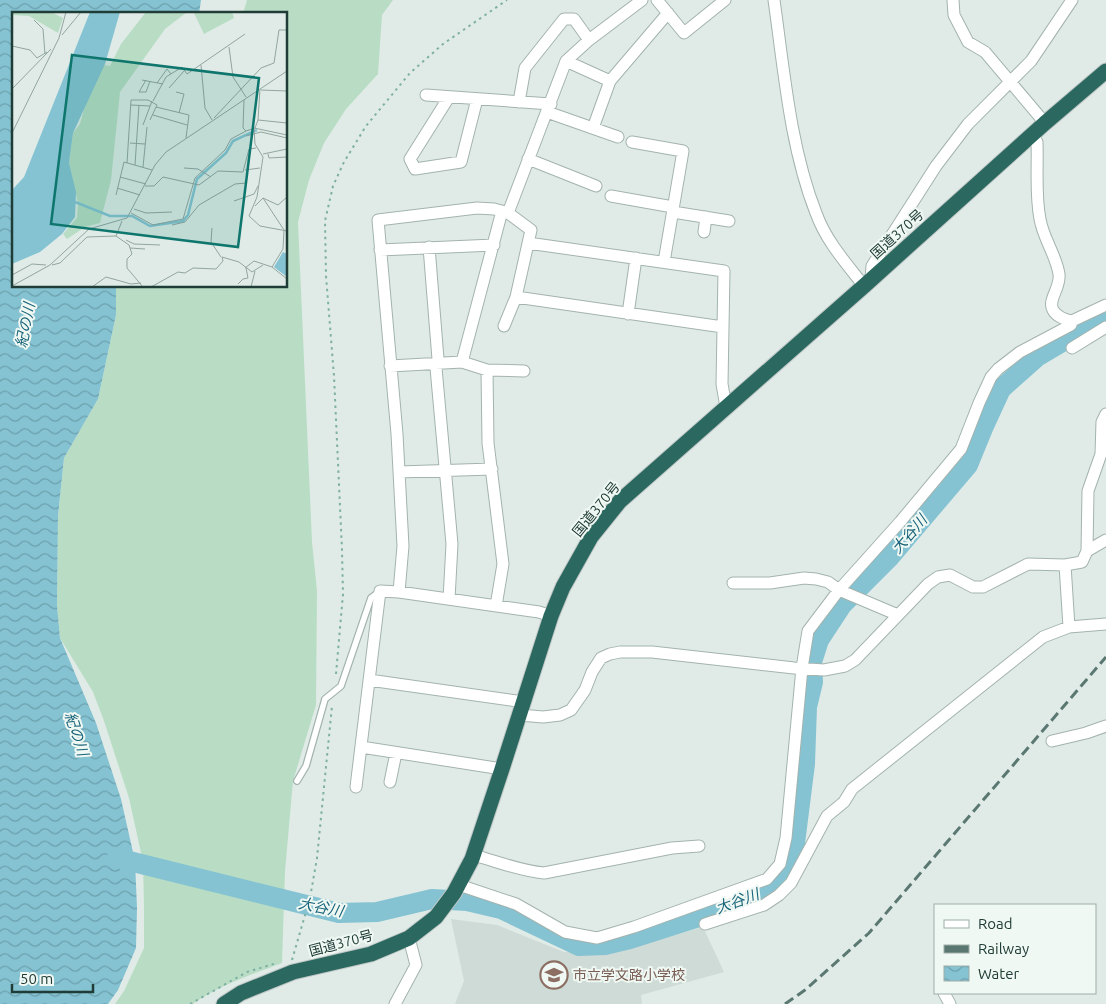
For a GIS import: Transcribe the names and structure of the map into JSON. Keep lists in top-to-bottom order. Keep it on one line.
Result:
{"streets":{"highway":["国道370号"]},"water":["紀の川","大谷川"],"places":{"school or university":["市立学文路小学校"]},"legend":["Road","Railway","Water"],"scale_bar":"50 m"}
